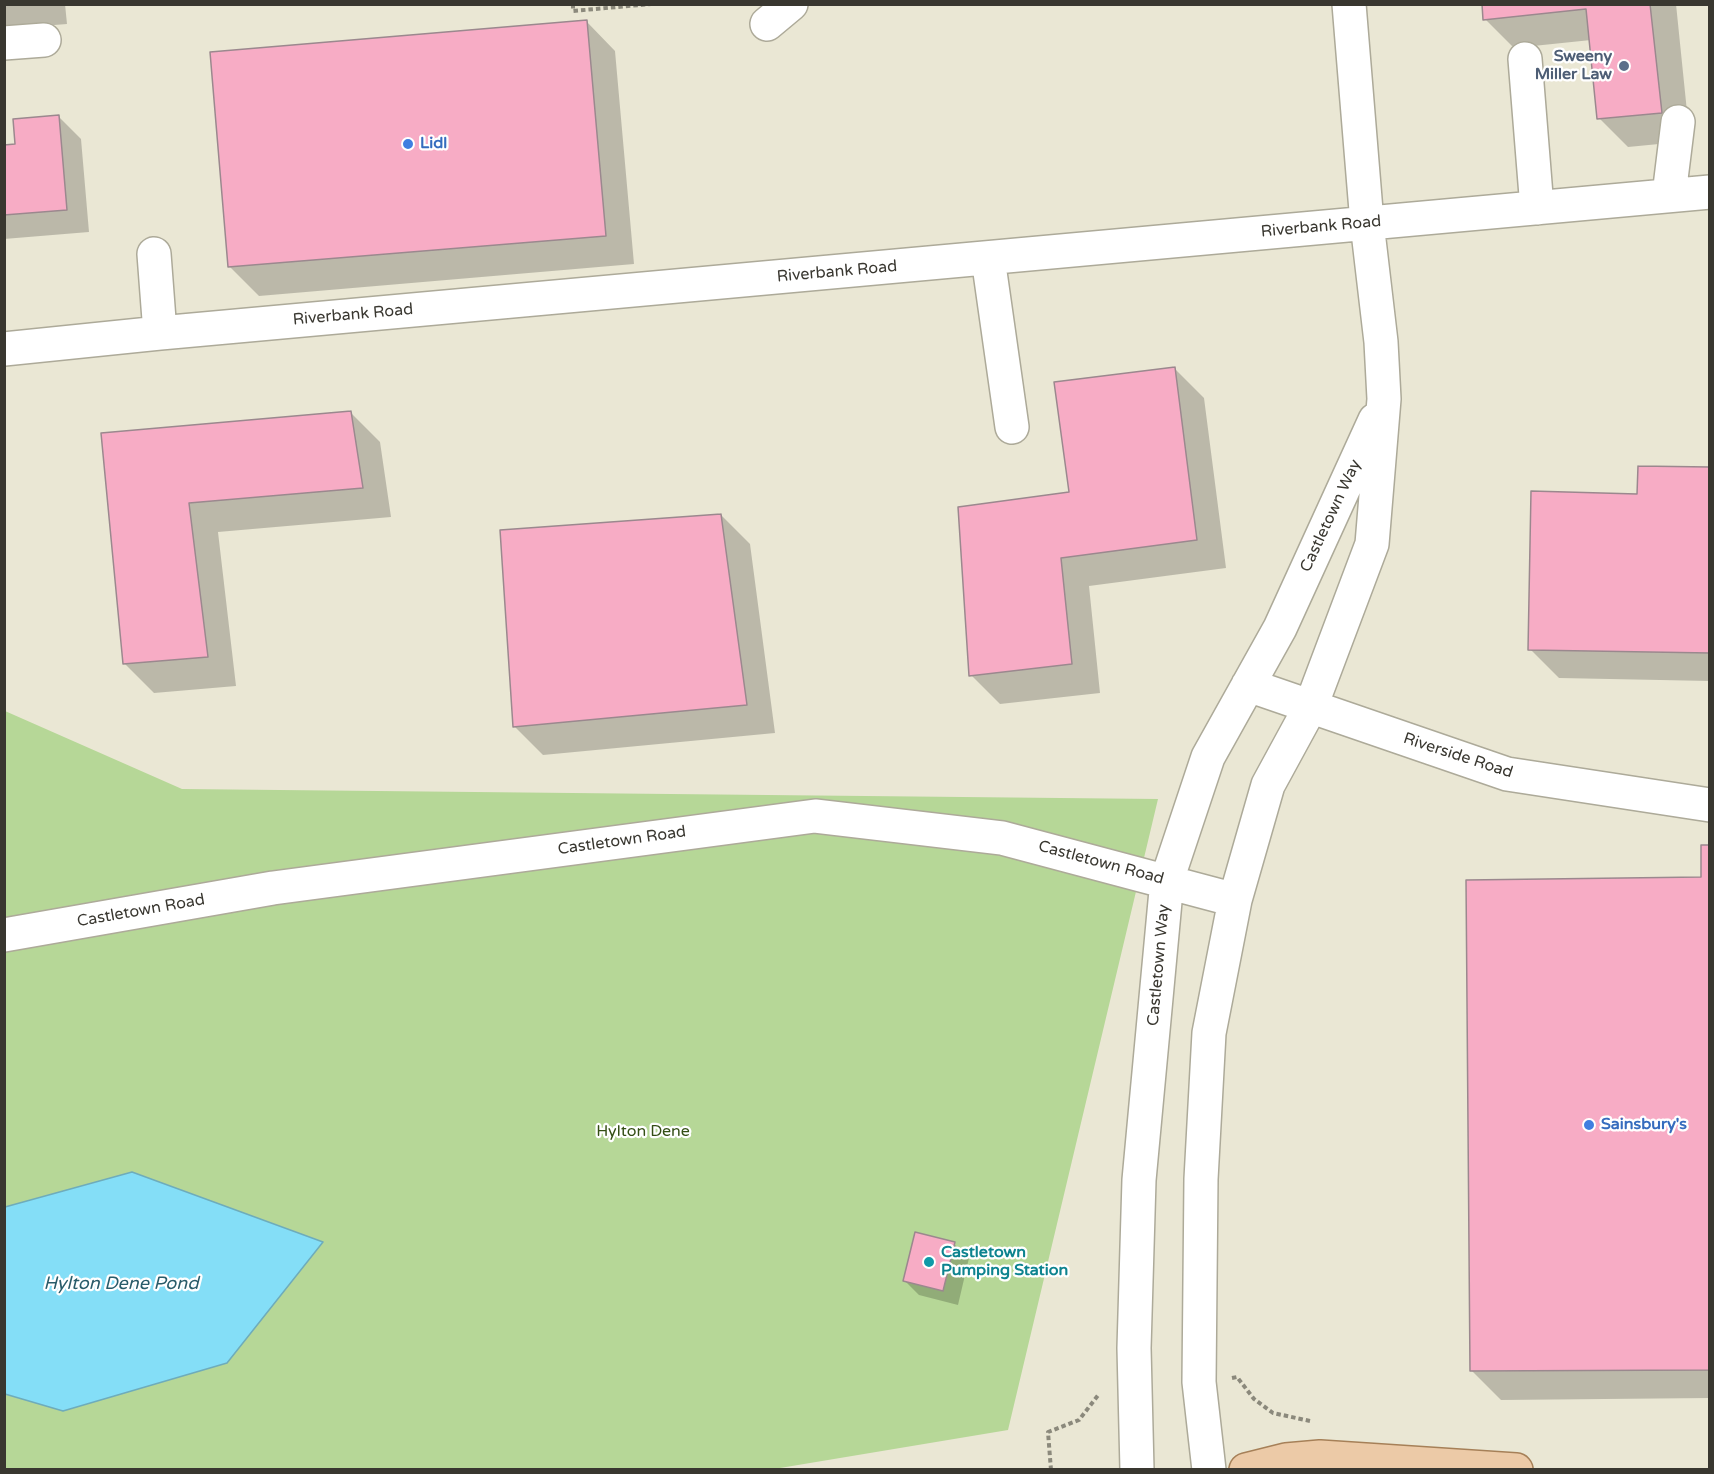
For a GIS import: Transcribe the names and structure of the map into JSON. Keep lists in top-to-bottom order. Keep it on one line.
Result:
{"streets":{"street":["Riverbank Road","Castletown Way","Riverside Road","Castletown Road"]},"crossings":[["Riverbank Road","Castletown Way"],["Castletown Way","Riverside Road"],["Castletown Way","Castletown Road"]],"water":["Hylton Dene Pond"],"parks":["Hylton Dene"],"places":["Sweeny Miller Law","Lidl","Sainsbury's","Castletown Pumping Station"]}
